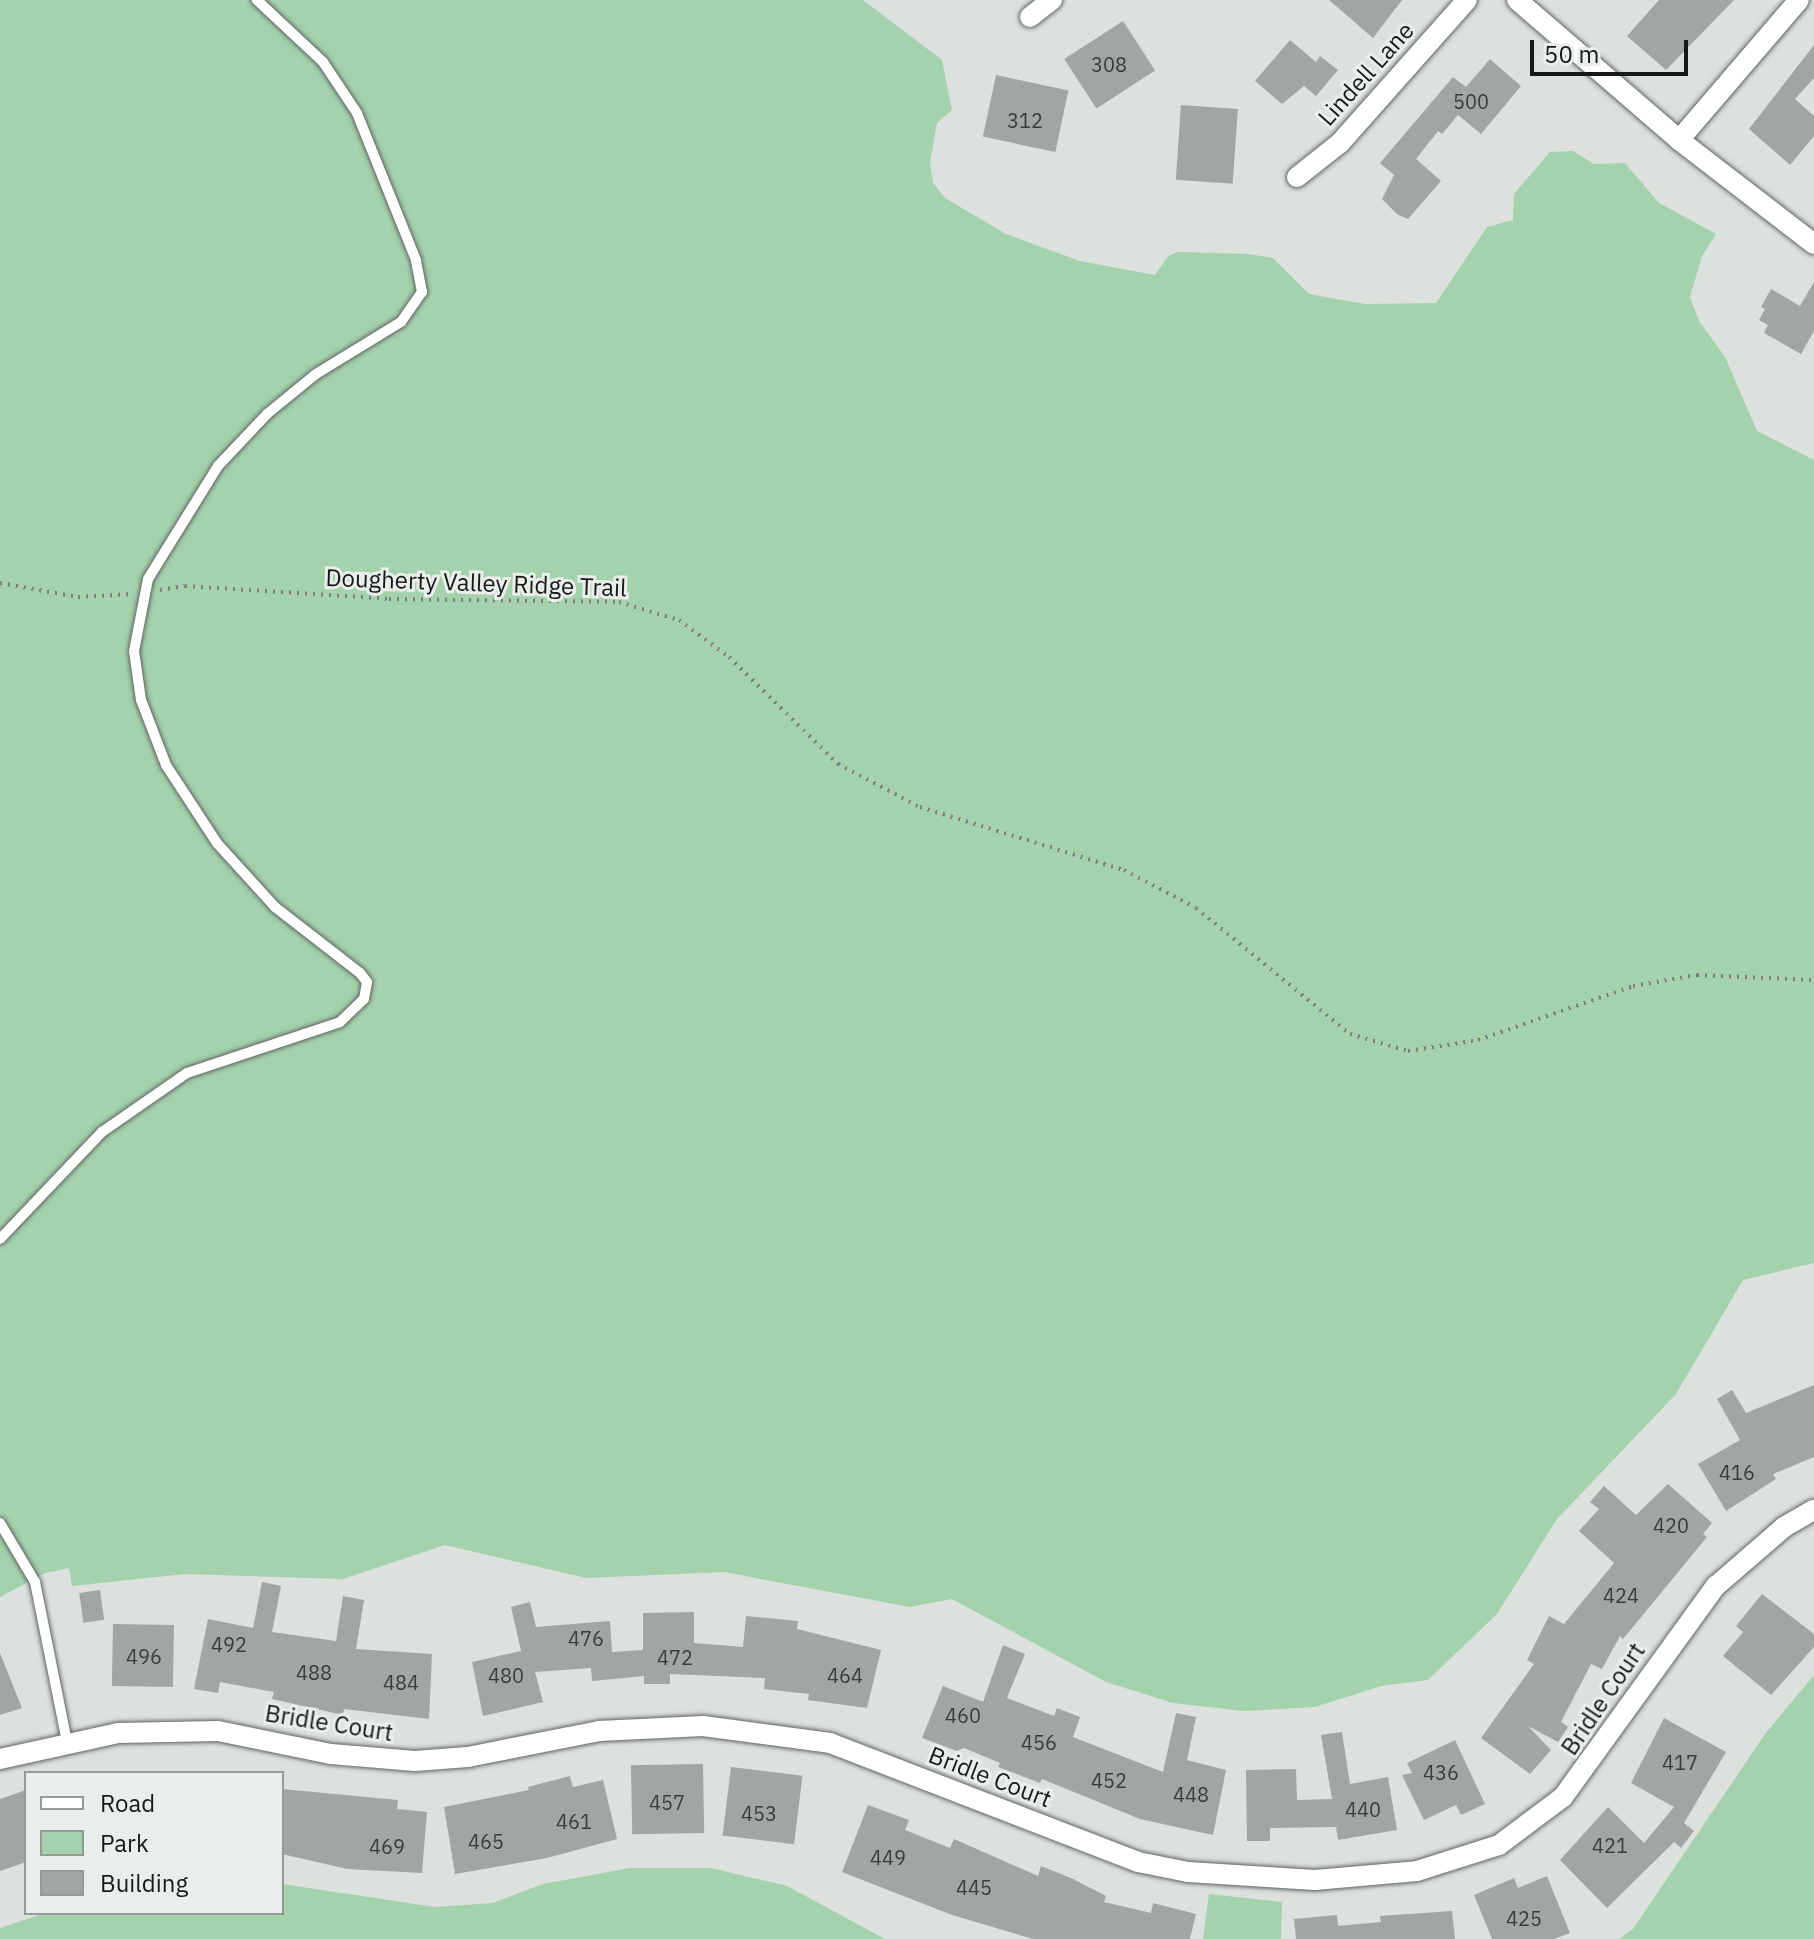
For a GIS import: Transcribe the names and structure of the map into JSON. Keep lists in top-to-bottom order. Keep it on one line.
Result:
{"streets":{"street":["Lindell Lane","Bridle Court"],"path":["Dougherty Valley Ridge Trail"]},"house_numbers":["308","500","312","416","420","424","476","492","496","472","488","480","464","484","460","456","417","436","452","448","457","440","453","461","465","421","469","449","445","425"],"legend":["Road","Park","Building"],"scale_bar":"50 m"}
